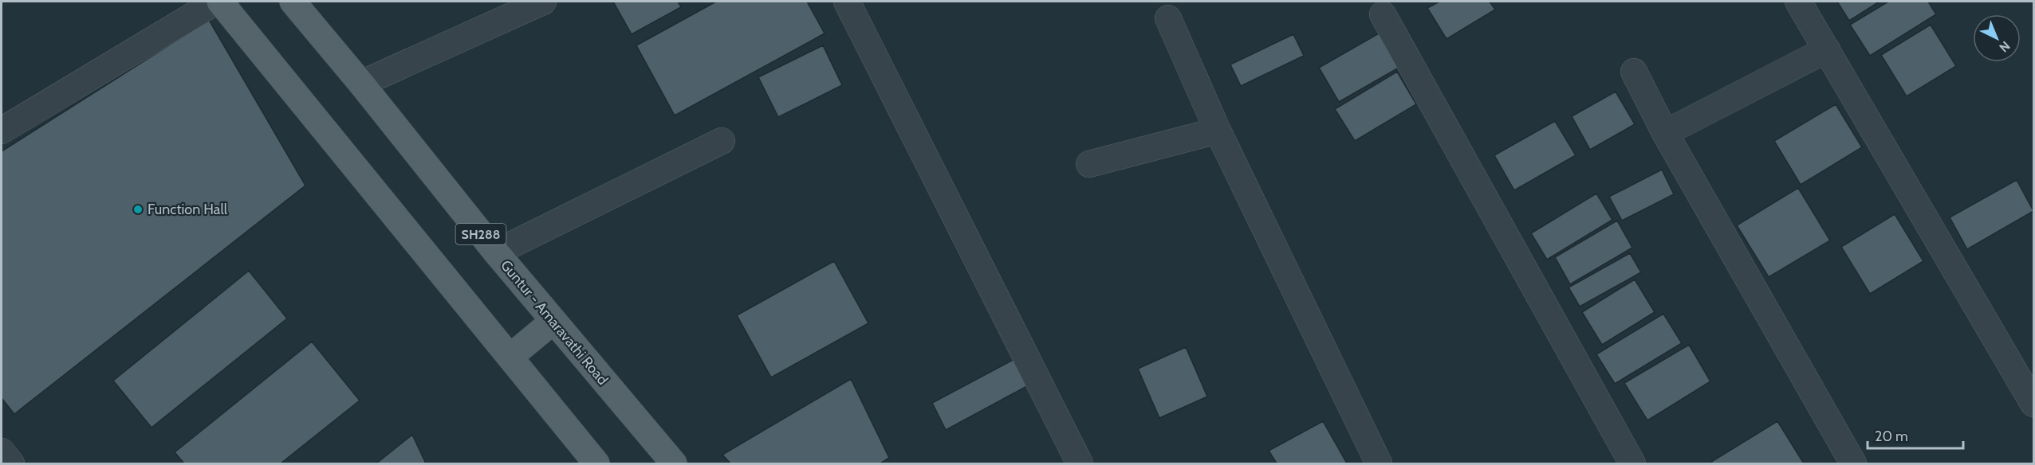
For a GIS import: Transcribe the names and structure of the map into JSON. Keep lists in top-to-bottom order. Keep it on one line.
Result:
{"streets":{"main road":["SH288","Guntur - Amaravathi Road"]},"places":["Function Hall"],"scale_bar":"20 m","north":"bottom right"}
